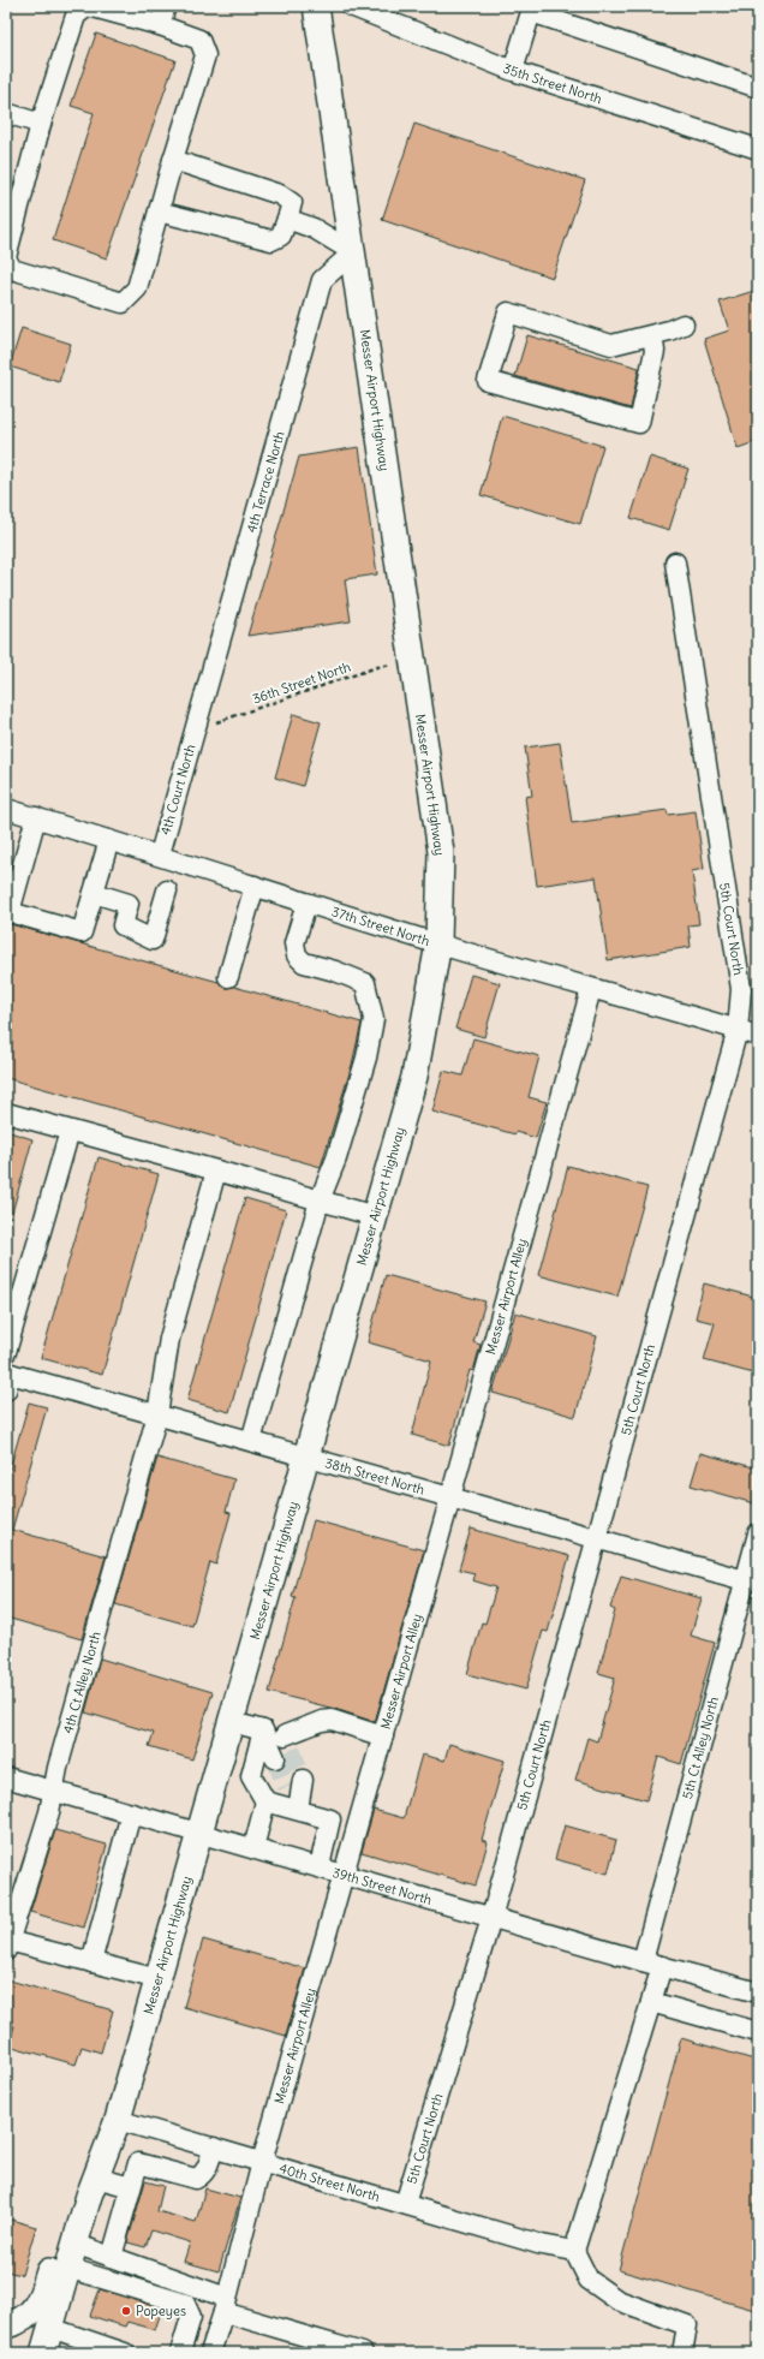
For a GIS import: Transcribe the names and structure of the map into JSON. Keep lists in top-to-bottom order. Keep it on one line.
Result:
{"streets":{"main road":["Messer Airport Highway"],"street":["35th Street North","4th Terrace North","4th Court North","37th Street North","5th Court North","Messer Airport Alley","38th Street North","4th Ct Alley North","5th Ct Alley North","39th Street North","40th Street North"],"path":["36th Street North"]},"crossings":[["Messer Airport Highway","4th Terrace North"],["Messer Airport Highway","36th Street North"],["Messer Airport Highway","37th Street North"],["Messer Airport Highway","38th Street North"],["Messer Airport Highway","39th Street North"],["Messer Airport Highway","40th Street North"],["4th Terrace North","36th Street North"],["4th Terrace North","4th Court North"],["36th Street North","4th Court North"],["4th Court North","37th Street North"],["37th Street North","5th Court North"],["37th Street North","Messer Airport Alley"],["5th Court North","38th Street North"],["5th Court North","39th Street North"],["5th Court North","40th Street North"],["Messer Airport Alley","38th Street North"],["Messer Airport Alley","39th Street North"],["Messer Airport Alley","40th Street North"],["38th Street North","4th Ct Alley North"],["38th Street North","5th Ct Alley North"],["4th Ct Alley North","39th Street North"],["5th Ct Alley North","39th Street North"]],"places":["Popeyes"]}
